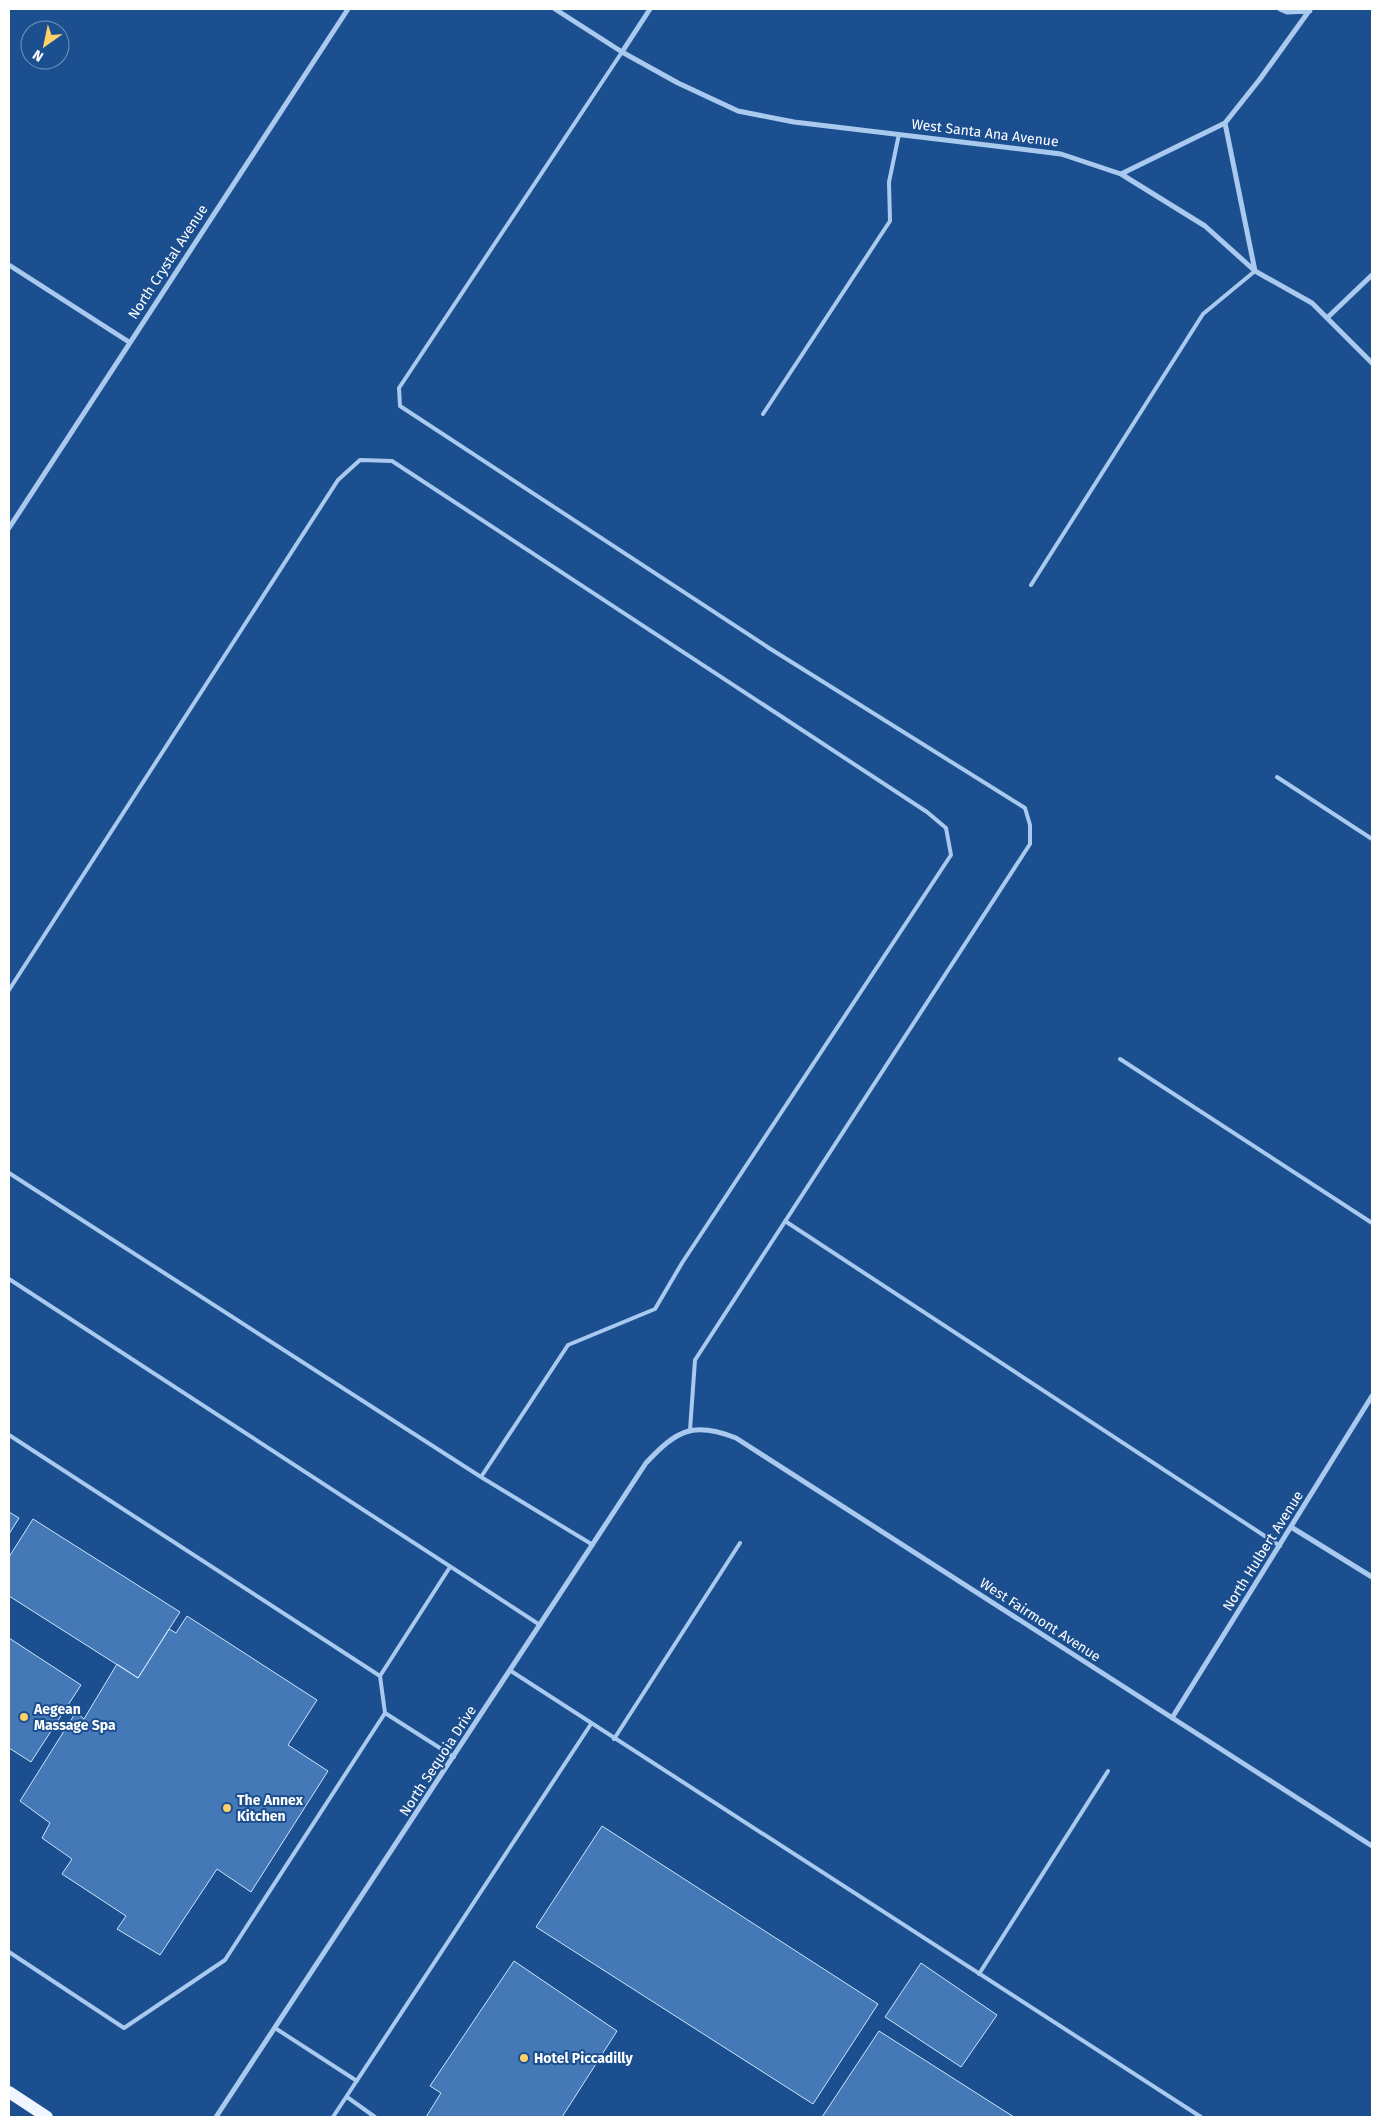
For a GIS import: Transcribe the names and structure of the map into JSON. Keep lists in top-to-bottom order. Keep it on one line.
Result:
{"streets":{"street":["West Santa Ana Avenue","North Crystal Avenue","North Hulbert Avenue","West Fairmont Avenue","North Sequoia Drive"]},"crossings":[["North Hulbert Avenue","West Fairmont Avenue"],["West Fairmont Avenue","North Sequoia Drive"]],"places":["Aegean Massage Spa","The Annex Kitchen","Hotel Piccadilly"],"north":"bottom left"}
